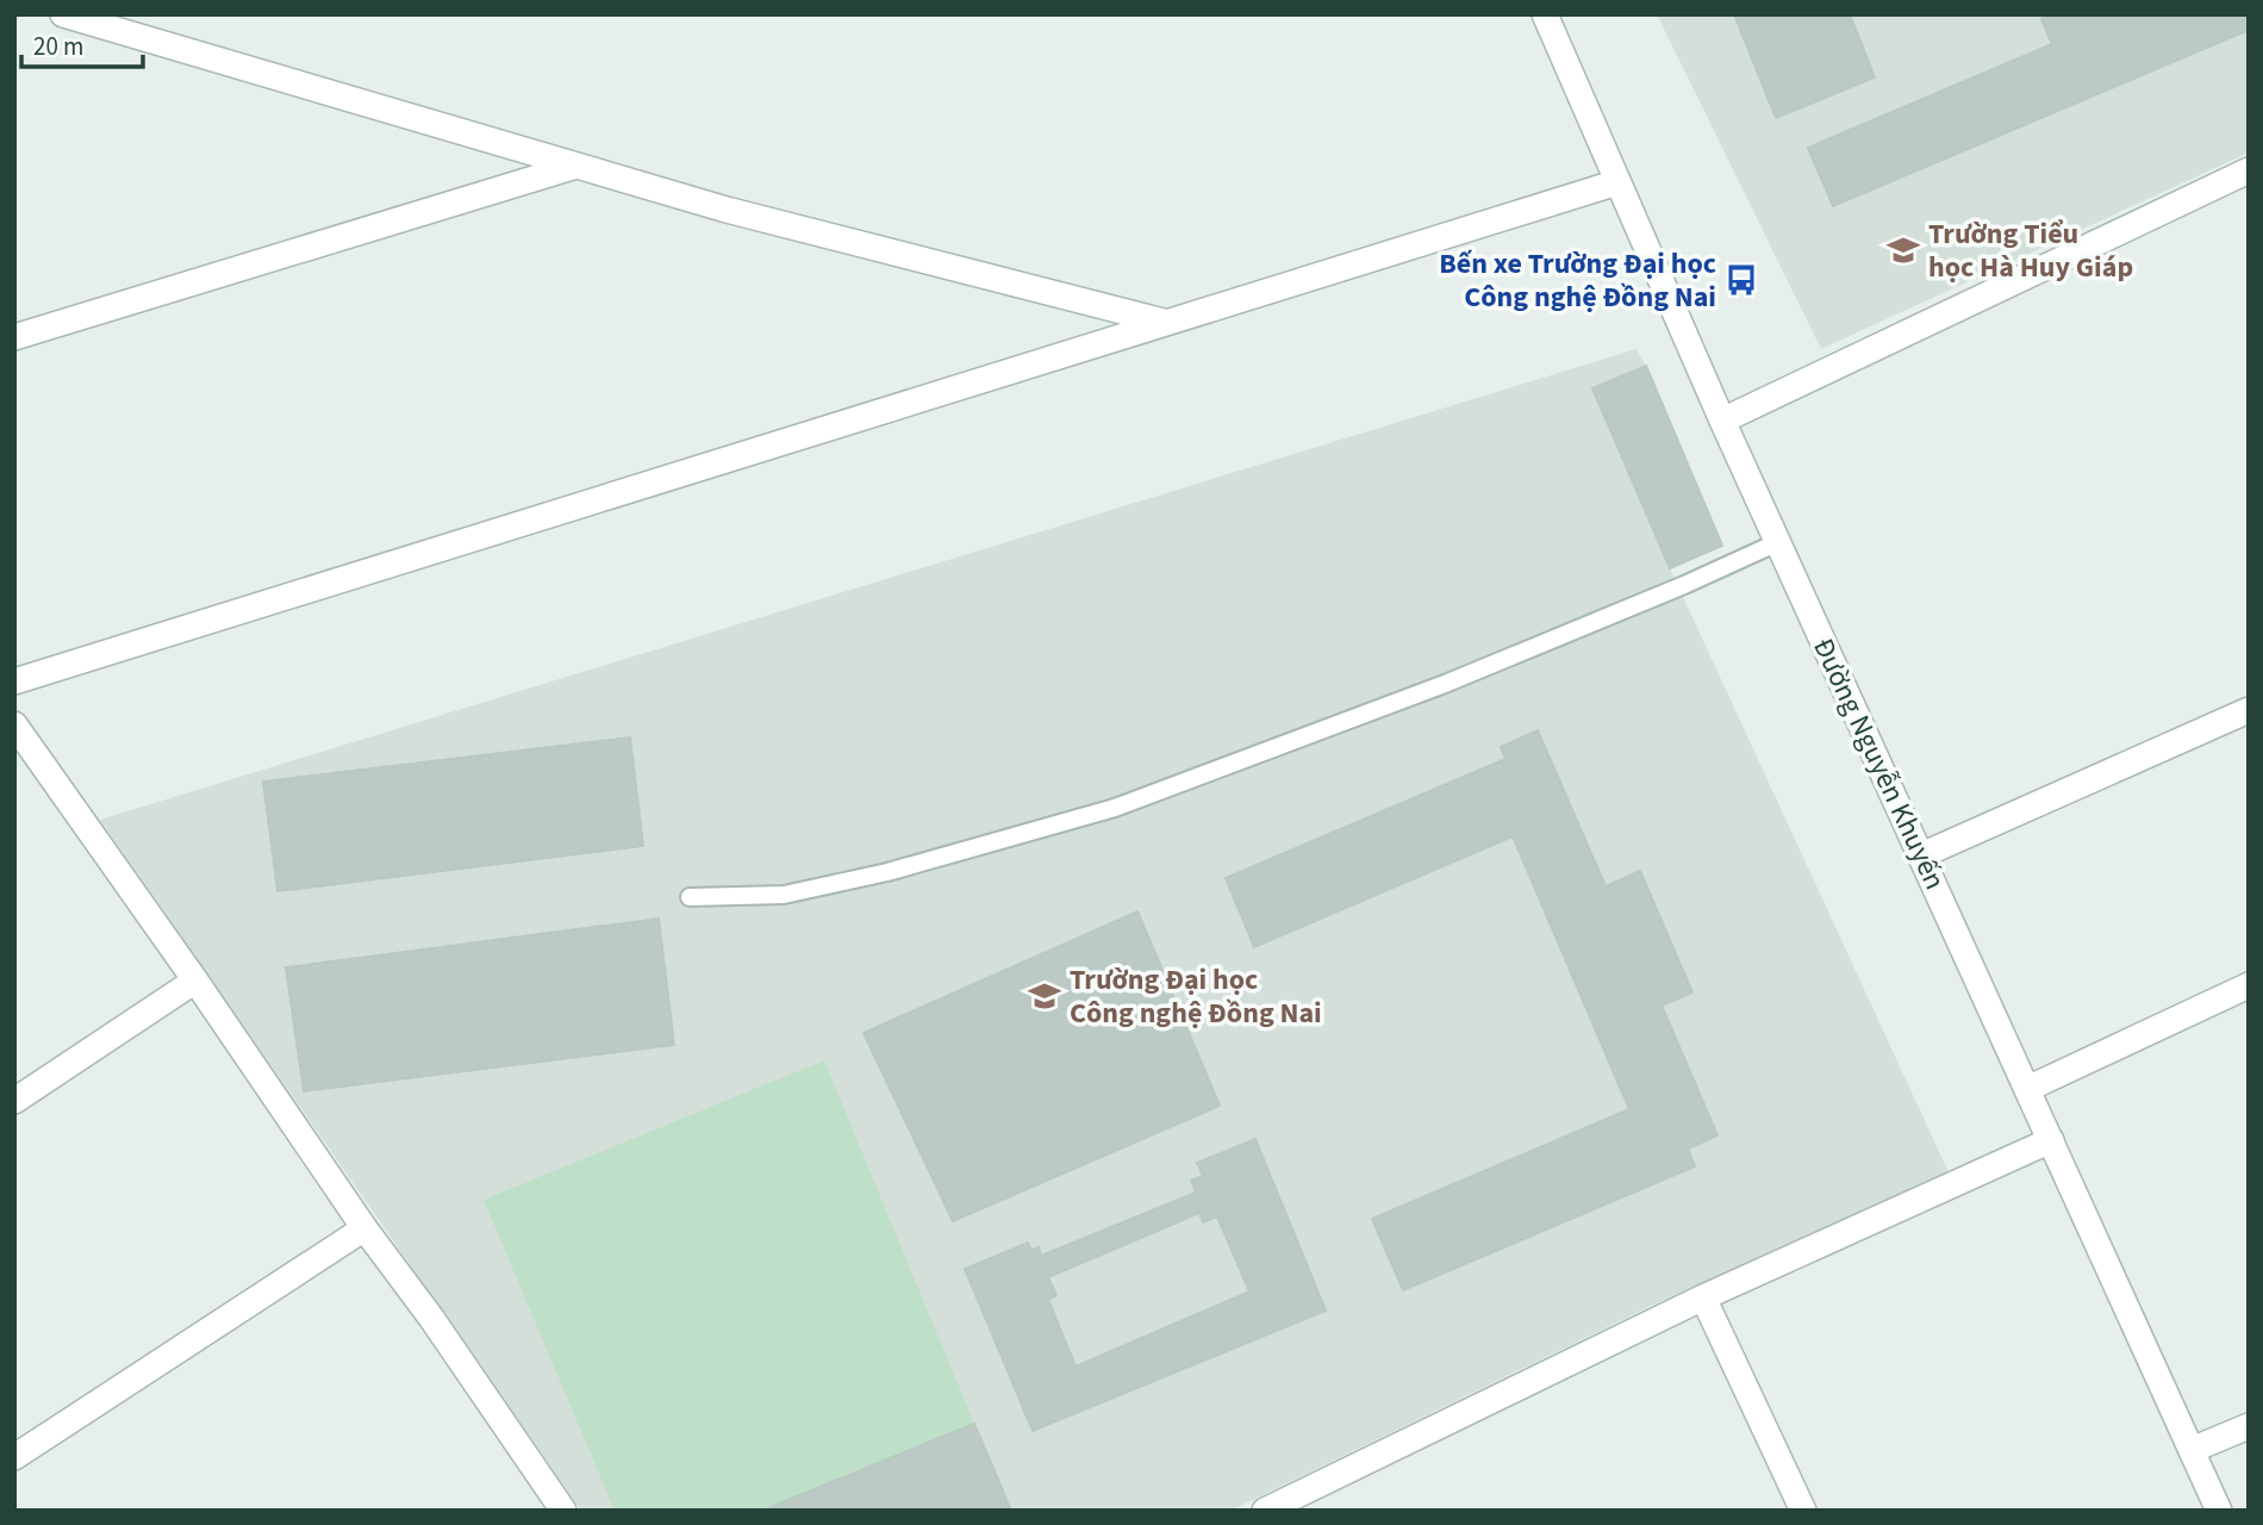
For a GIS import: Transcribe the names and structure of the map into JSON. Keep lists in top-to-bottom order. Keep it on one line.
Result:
{"streets":{"street":["Đường Nguyễn Khuyến"]},"places":{"school or university":["Trường Tiểu học Hà Huy Giáp","Trường Đại học Công nghệ Đồng Nai"],"bus stop":["Bến xe Trường Đại học Công nghệ Đồng Nai"]},"scale_bar":"20 m"}
